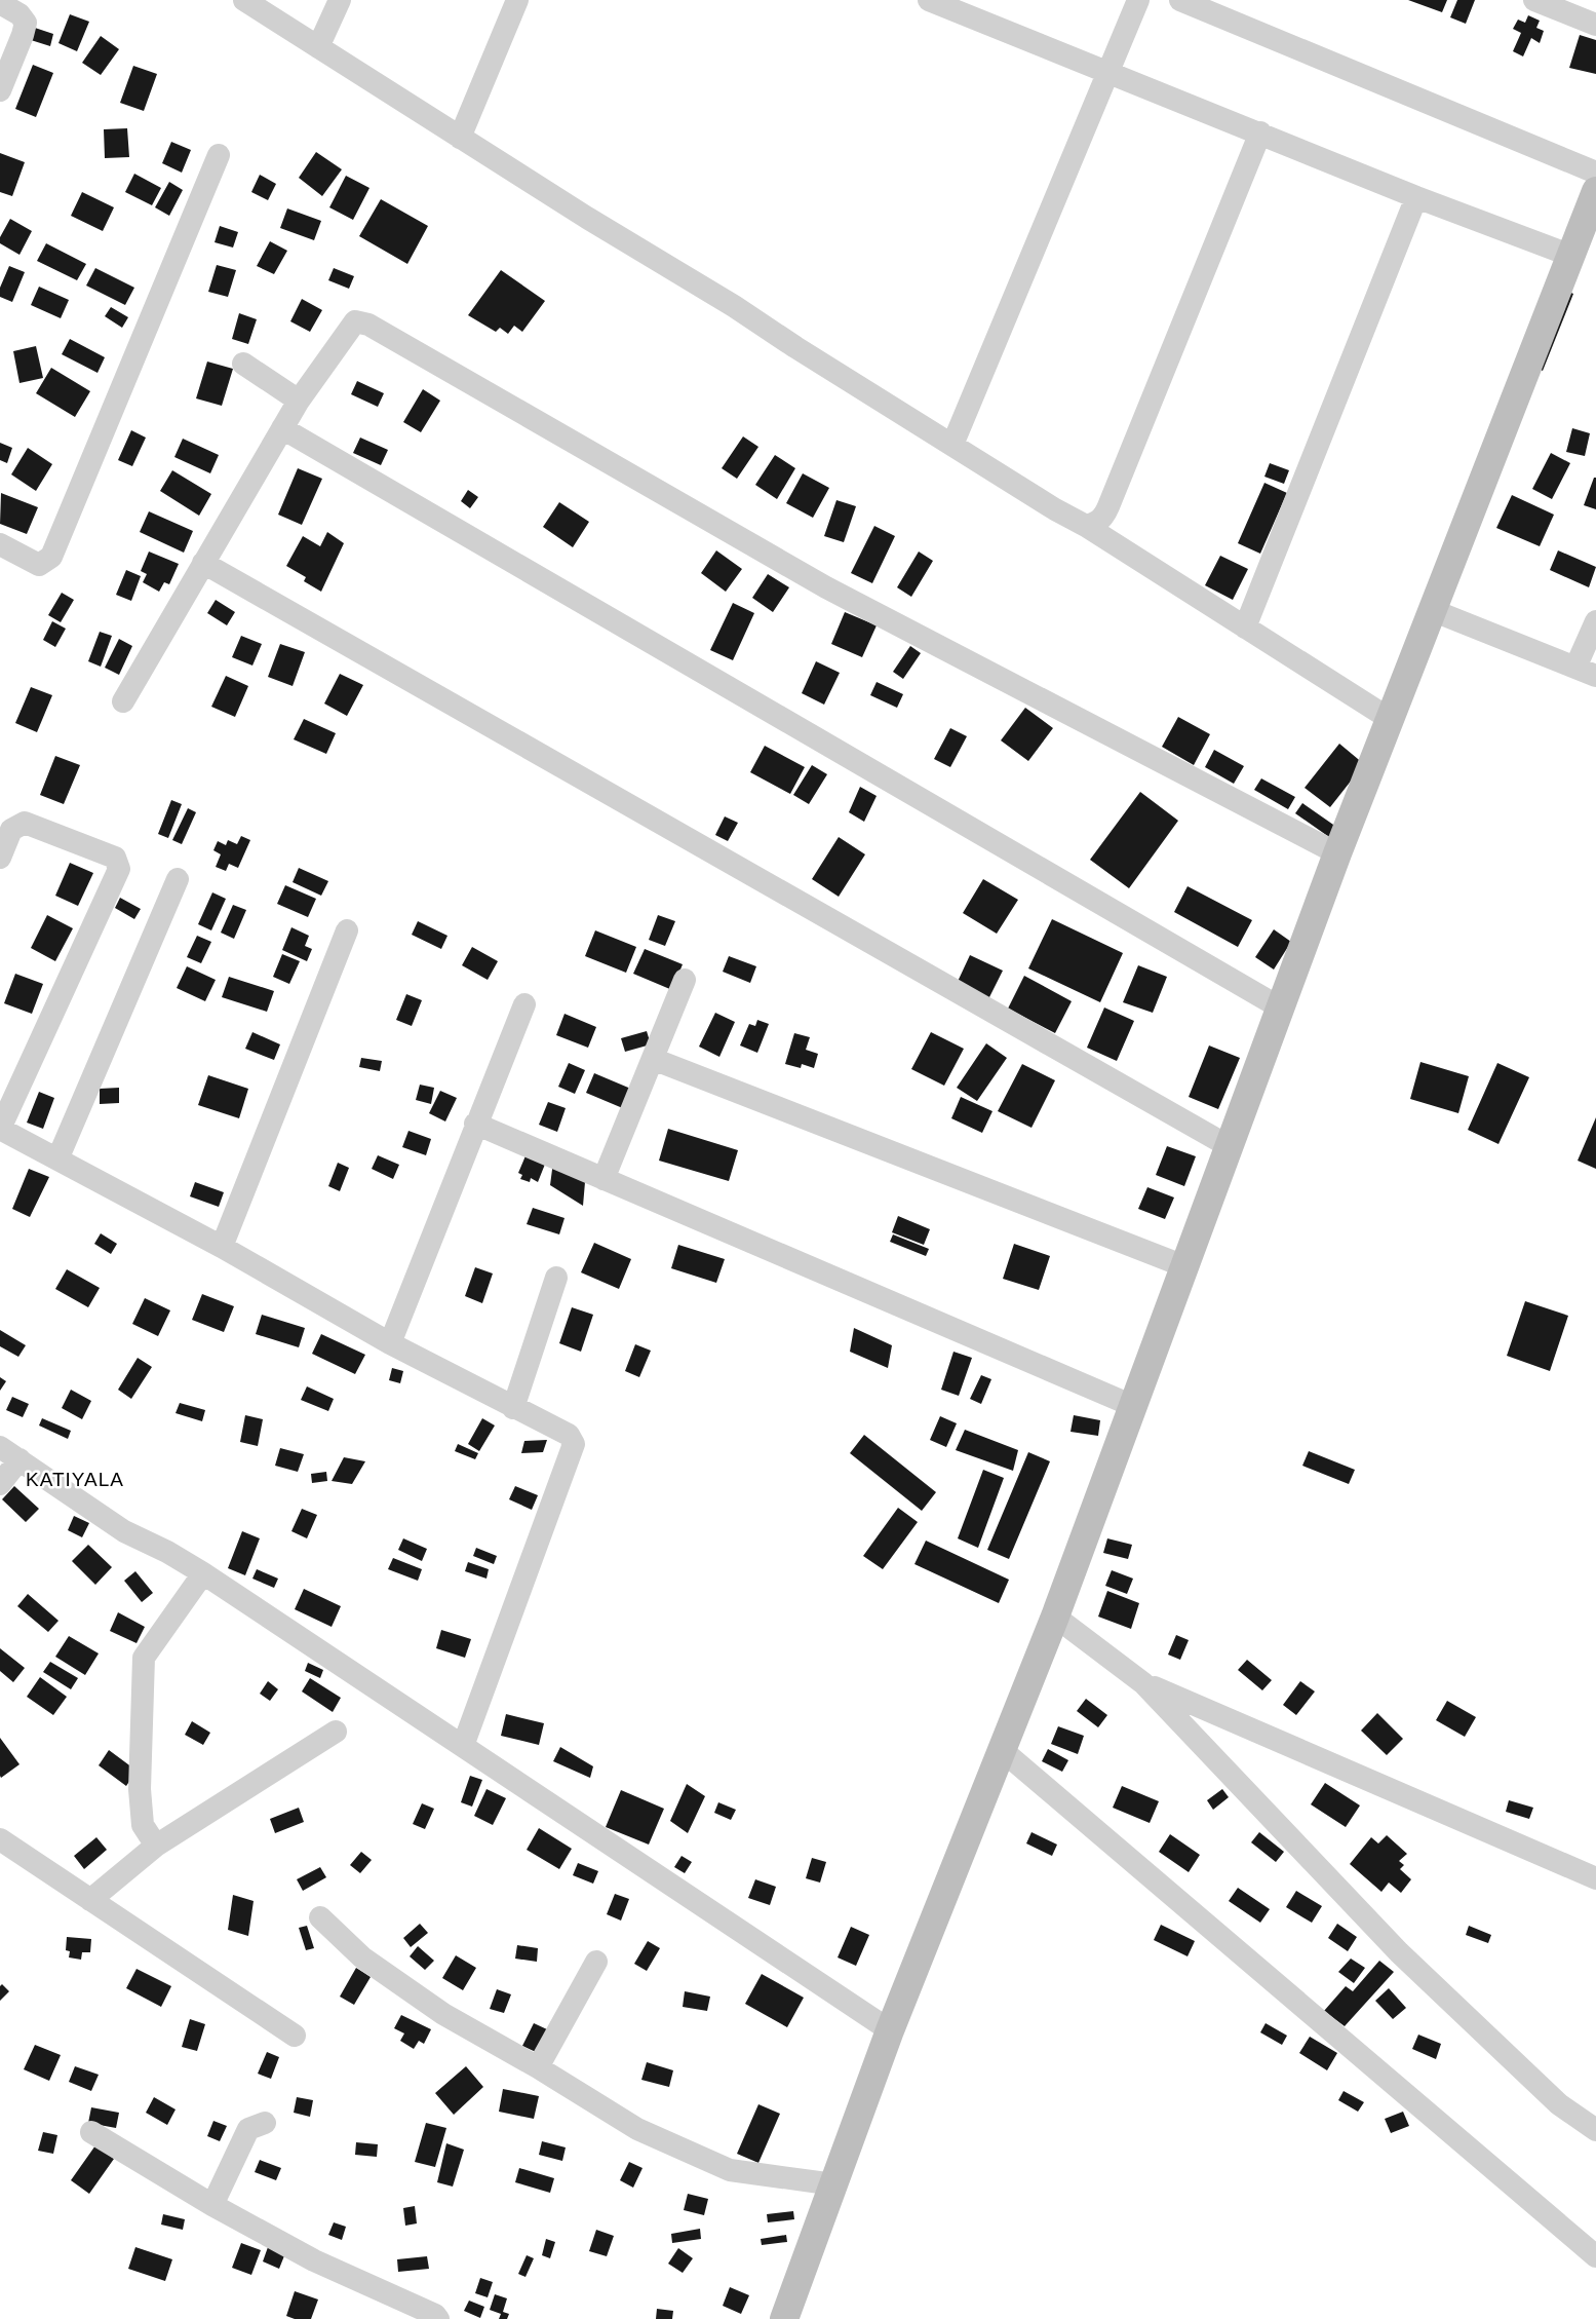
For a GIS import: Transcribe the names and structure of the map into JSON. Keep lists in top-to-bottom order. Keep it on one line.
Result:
{"districts":["KATIYALA"]}
